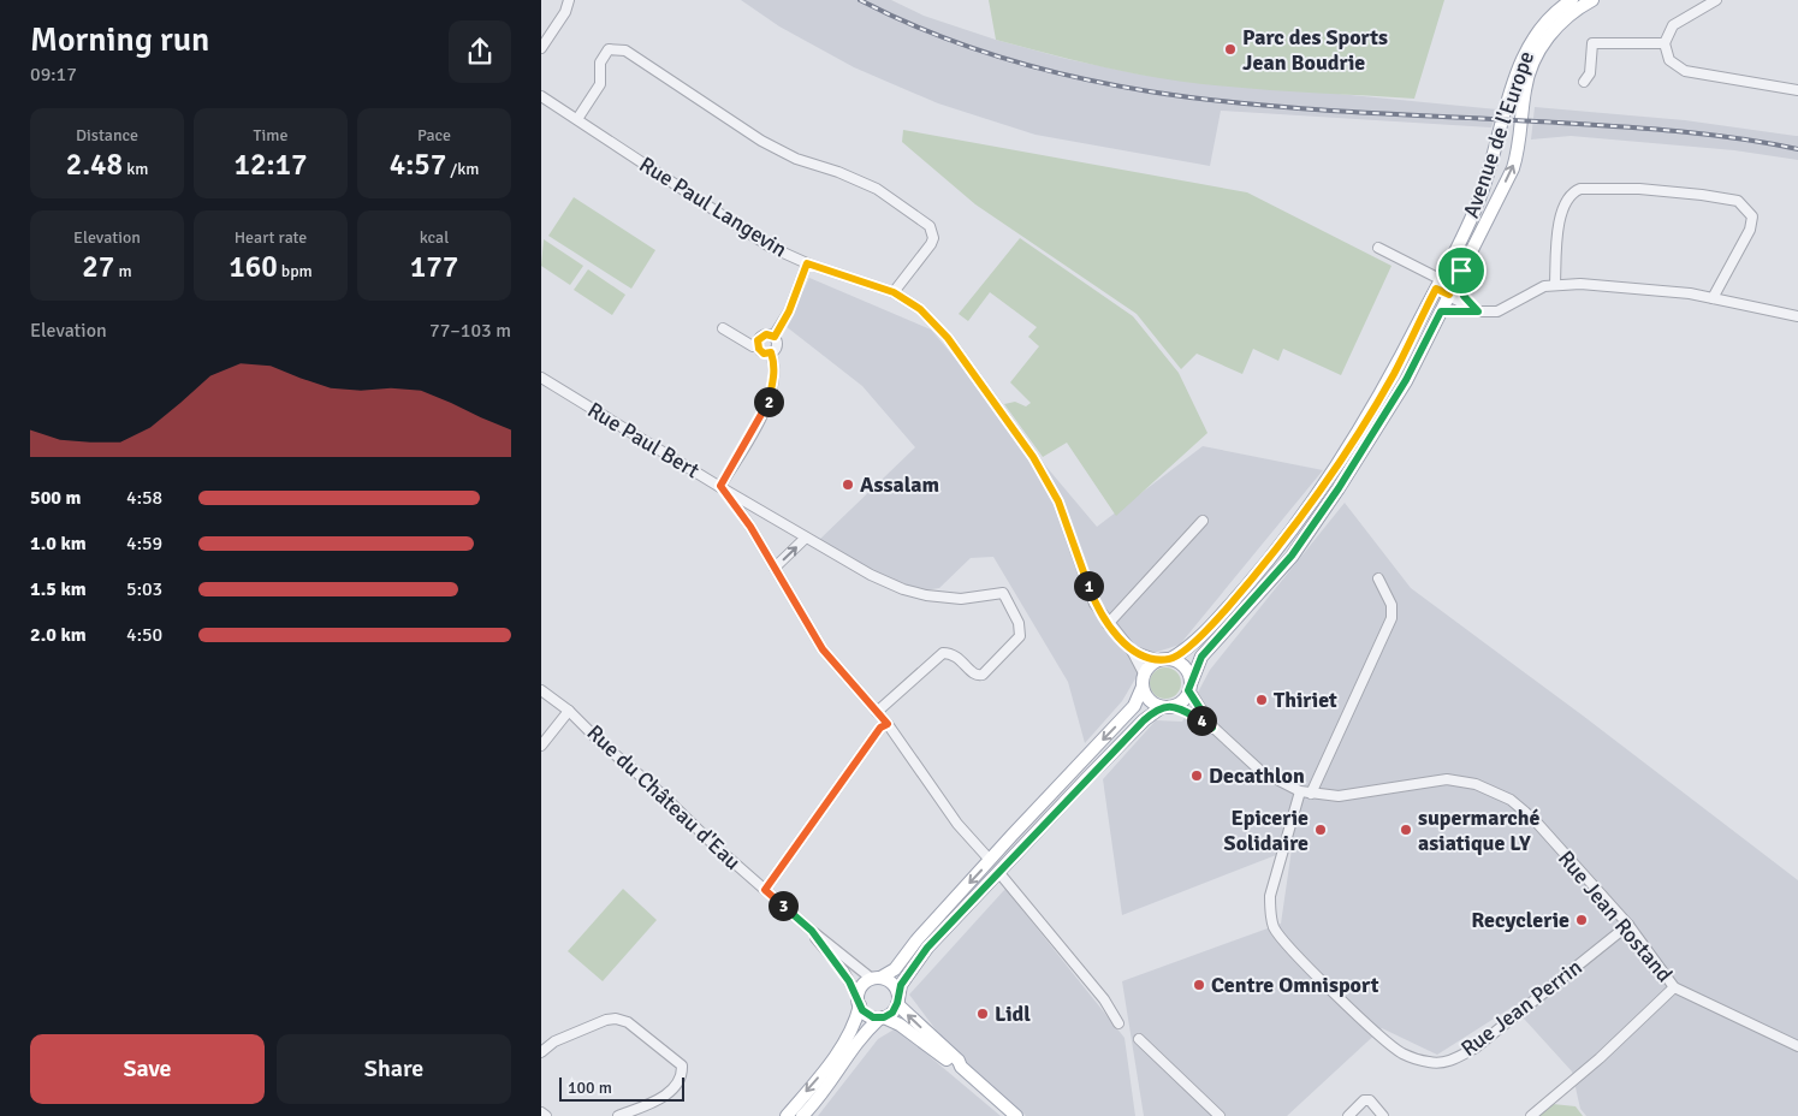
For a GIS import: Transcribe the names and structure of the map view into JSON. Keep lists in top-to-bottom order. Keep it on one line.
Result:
{"streets":{"main road":["Avenue de l'Europe"],"street":["Rue Paul Langevin","Rue Paul Bert","Rue du Château d'Eau","Rue Jean Rostand","Rue Jean Perrin"]},"crossings":[["Avenue de l'Europe","Rue Paul Langevin"],["Avenue de l'Europe","Rue Jean Rostand"],["Rue Paul Langevin","Rue Jean Rostand"],["Rue Jean Rostand","Rue Jean Perrin"]],"places":["Parc des Sports Jean Boudrie","Assalam","Thiriet","Decathlon","Epicerie Solidaire","supermarché asiatique LY","Recyclerie","Centre Omnisport","Lidl"],"scale_bar":"100 m","page":{"heading":["Morning run","09:17"],"stats":[["Distance","2.48 km"],["Time","12:17"],["Pace","4:57 /km"],["Elevation","27 m"],["Heart rate","160 bpm"],["kcal","177"]],"chart":["Elevation","77–103 m"],"pins":["2","1","4","3"],"list":[{"name":"500 m","note":"4:58"},{"name":"1.0 km","note":"4:59"},{"name":"1.5 km","note":"5:03"},{"name":"2.0 km","note":"4:50"}],"buttons":["Save","Share"],"scale":"100 m"}}
